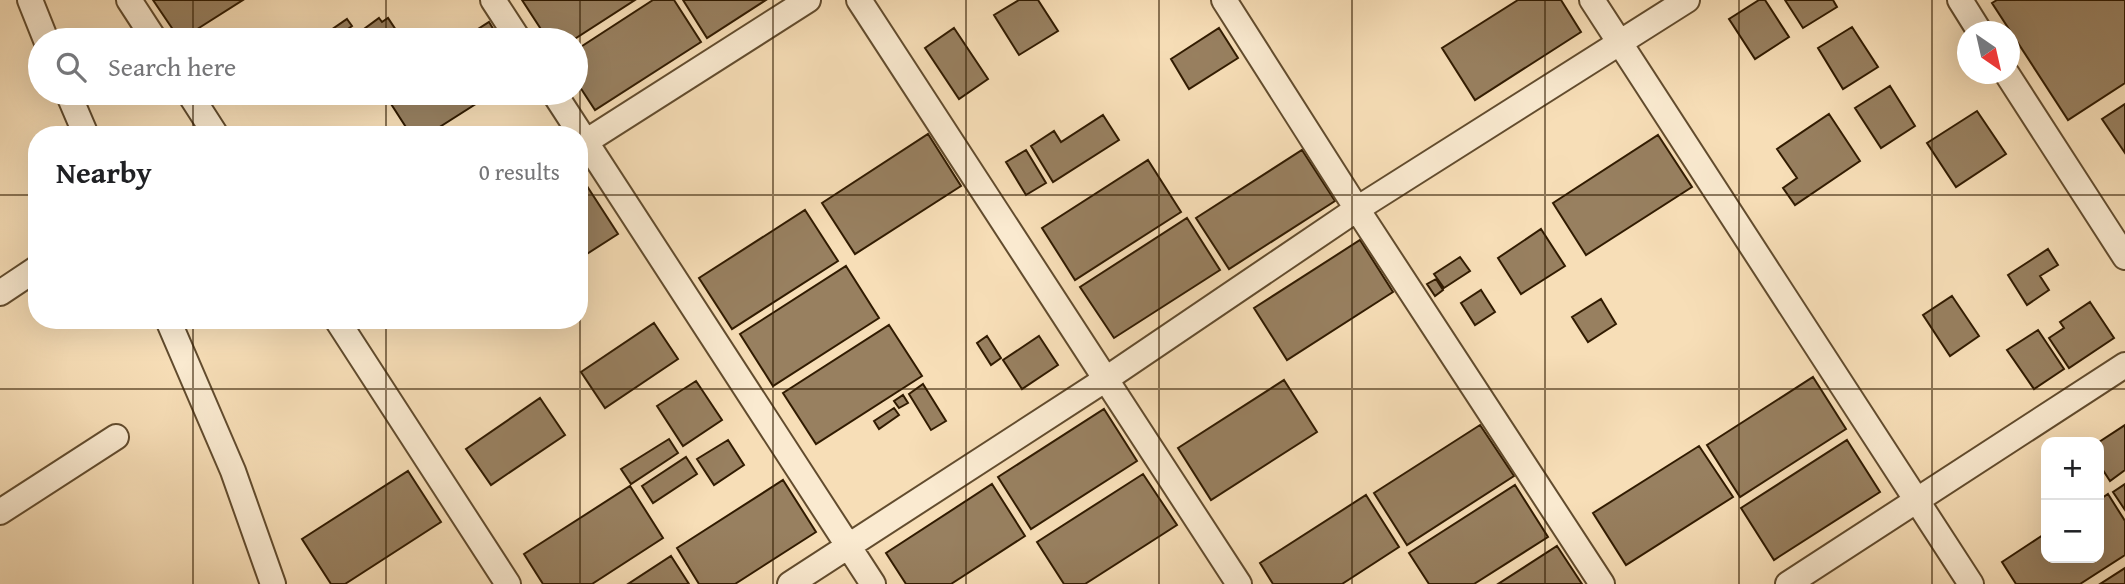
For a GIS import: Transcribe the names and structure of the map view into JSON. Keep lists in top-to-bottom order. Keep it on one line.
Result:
{"north":"bottom right","page":{"search":"Search here","heading":["Nearby","0 results"],"map_buttons":["+","−"]}}
